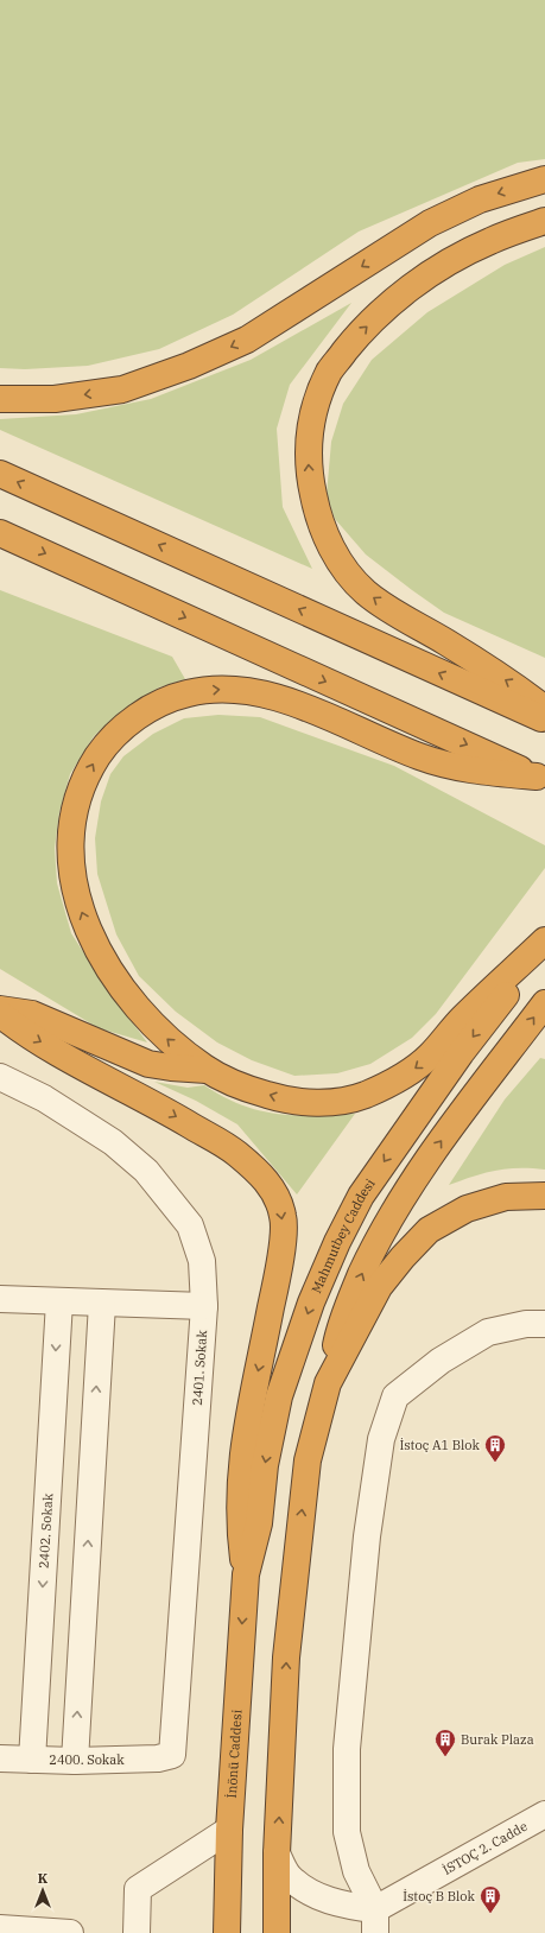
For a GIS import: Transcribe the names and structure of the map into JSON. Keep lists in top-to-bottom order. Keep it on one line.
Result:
{"streets":{"highway":["Mahmutbey Caddesi","İnönü Caddesi"],"street":["2401. Sokak","2402. Sokak","2400. Sokak","İSTOÇ 2. Cadde"]},"crossings":[["Mahmutbey Caddesi","İnönü Caddesi"],["2401. Sokak","2400. Sokak"],["2402. Sokak","2400. Sokak"]],"places":{"building":["İstoç A1 Blok","Burak Plaza","İstoç B Blok"]},"north":"top"}
